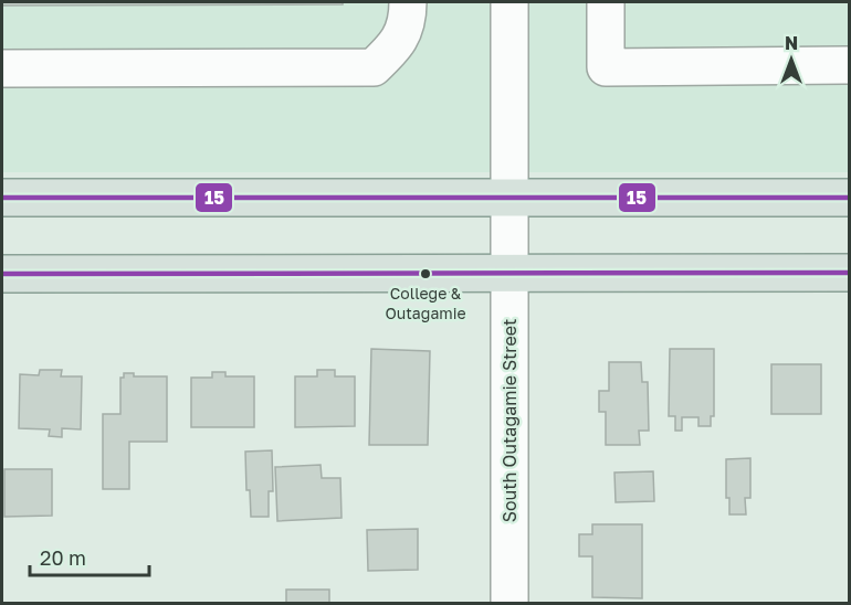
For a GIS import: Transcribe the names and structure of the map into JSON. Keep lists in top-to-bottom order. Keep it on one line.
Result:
{"streets":{"street":["South Outagamie Street"]},"places":["College & Outagamie"],"lines":["transit line 15"],"scale_bar":"20 m","north":"top"}
